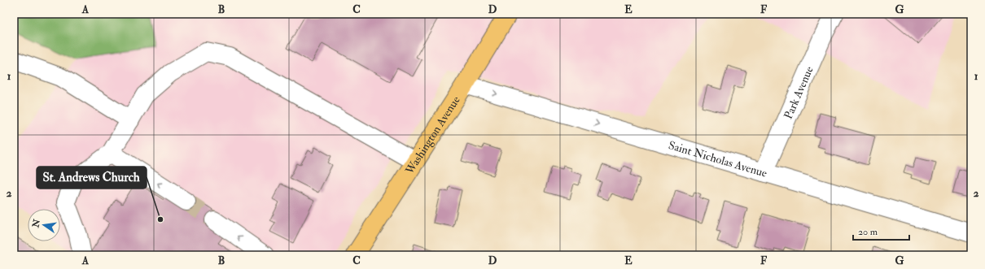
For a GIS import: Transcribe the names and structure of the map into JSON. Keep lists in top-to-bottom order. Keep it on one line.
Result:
{"streets":{"main road":["Washington Avenue"],"street":["Park Avenue","Saint Nicholas Avenue"]},"crossings":[["Park Avenue","Saint Nicholas Avenue"],["Washington Avenue","Saint Nicholas Avenue"]],"one_way":["Saint Nicholas Avenue"],"places":["St. Andrews Church"],"scale_bar":"20 m","north":"left","grid":{"columns":["A","B","C","D","E","F","G"],"rows":["1","2"]}}
